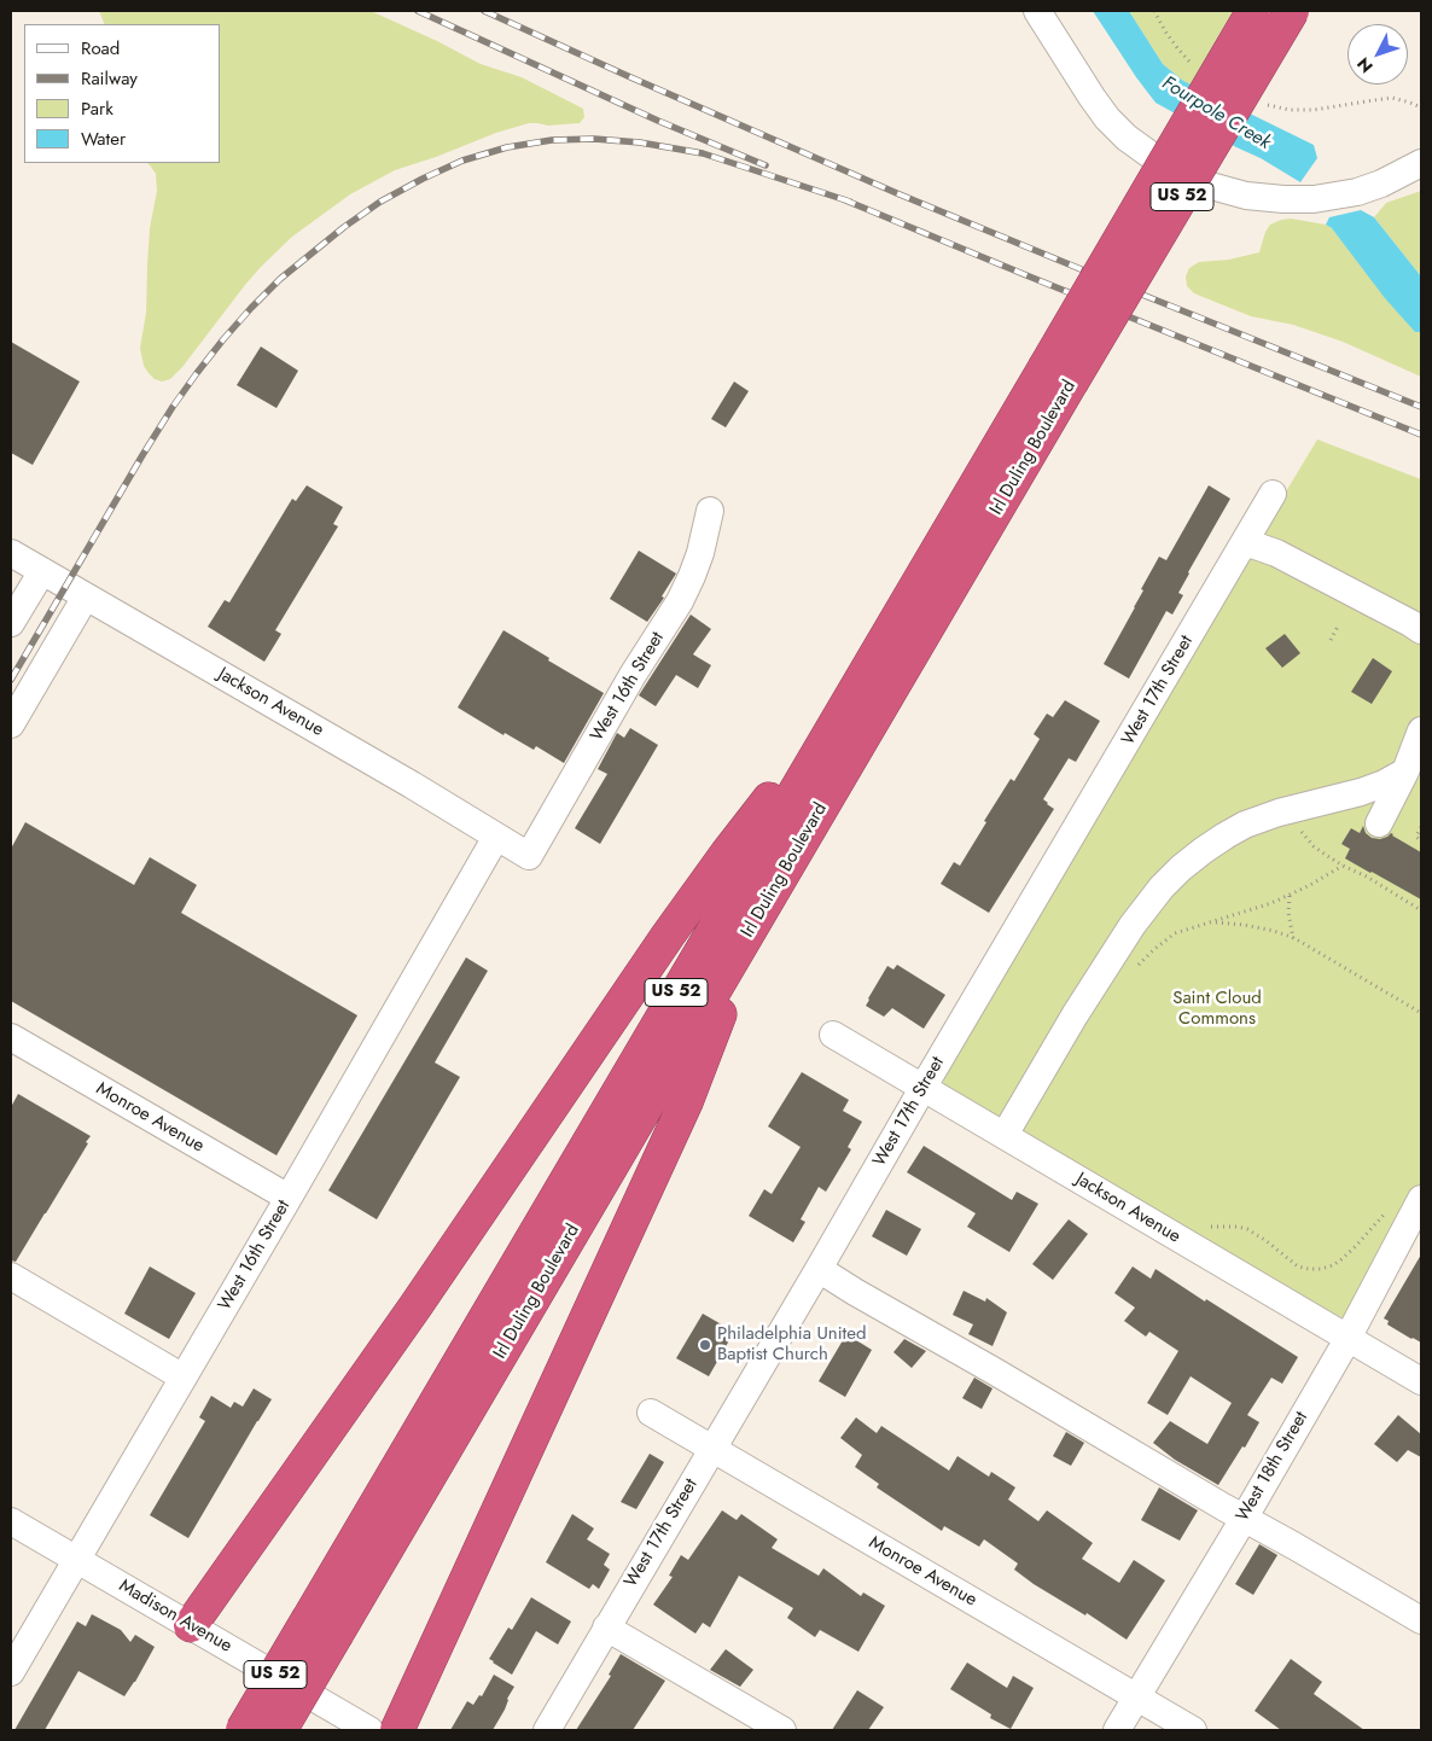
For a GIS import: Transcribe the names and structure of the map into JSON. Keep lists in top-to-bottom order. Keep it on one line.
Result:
{"streets":{"highway":["US 52","Irl Duling Boulevard"],"street":["West 16th Street","West 17th Street","Jackson Avenue","Monroe Avenue","West 18th Street","Madison Avenue"]},"crossings":[["West 16th Street","Jackson Avenue"],["West 16th Street","Monroe Avenue"],["West 16th Street","Madison Avenue"],["West 17th Street","Jackson Avenue"],["West 17th Street","Monroe Avenue"],["Jackson Avenue","West 18th Street"],["Monroe Avenue","West 18th Street"]],"water":["Fourpole Creek"],"parks":["Saint Cloud Commons"],"places":["Philadelphia United Baptist Church"],"legend":["Road","Railway","Park","Water"],"north":"bottom left"}
